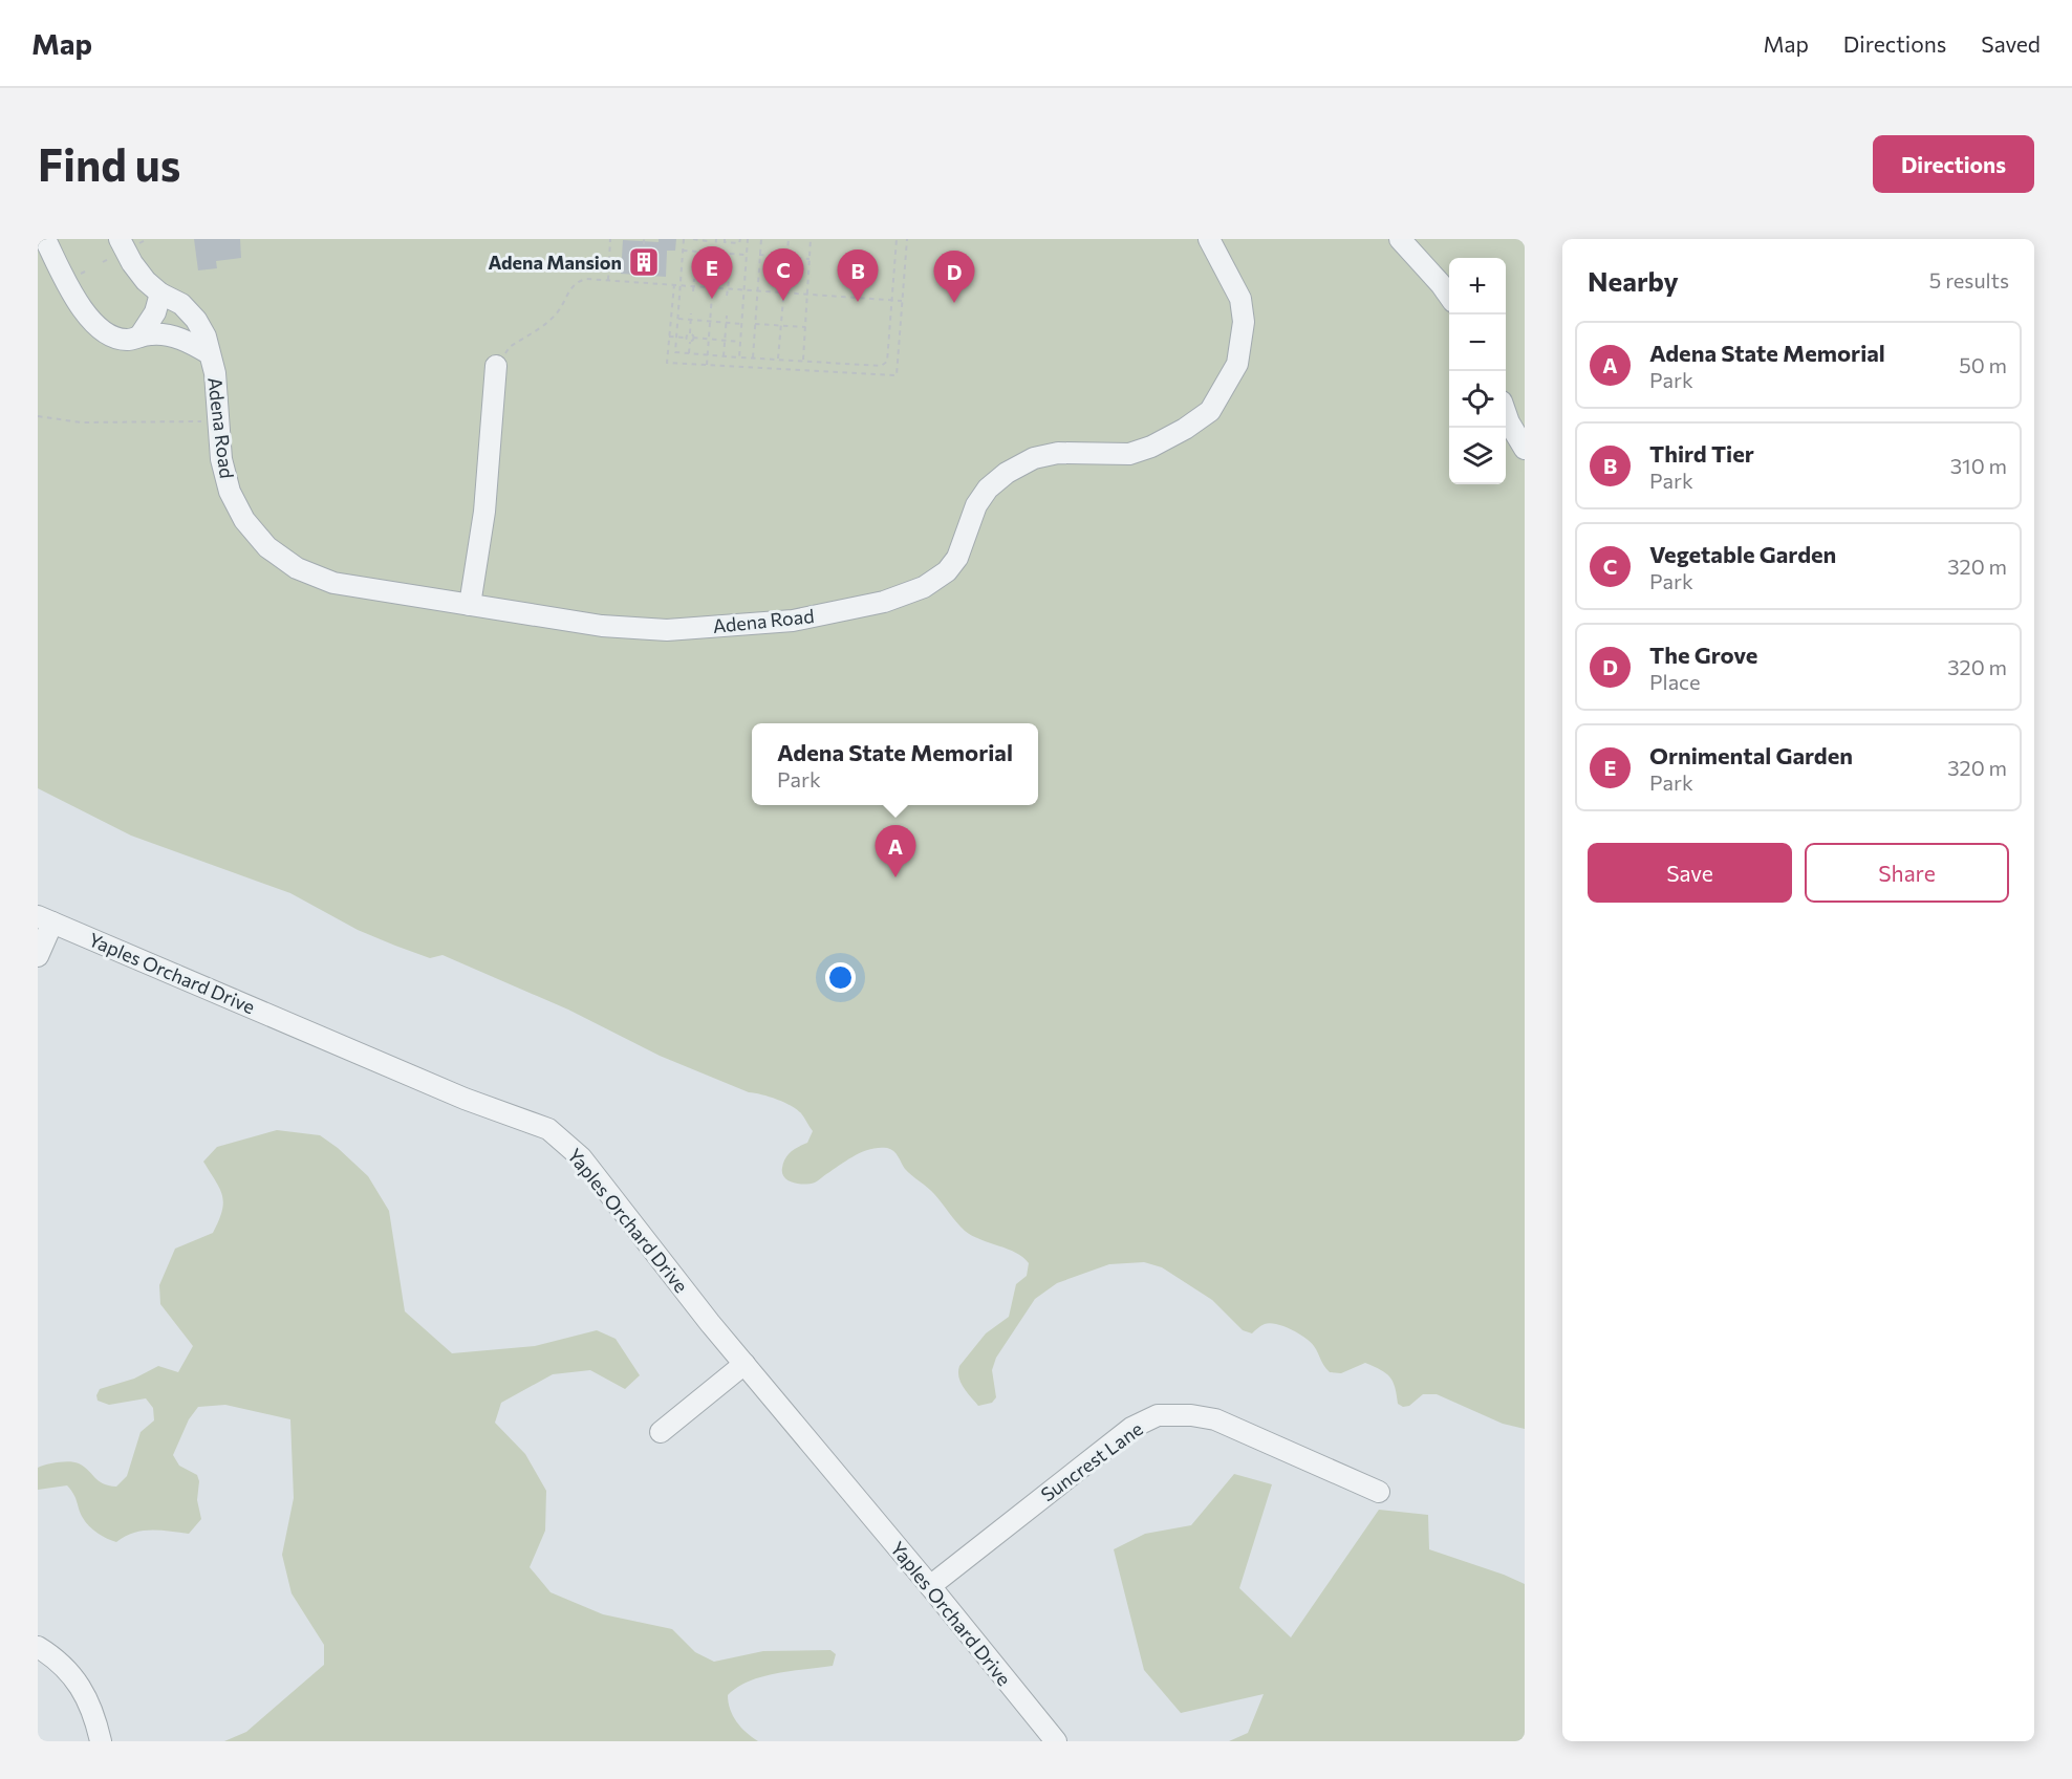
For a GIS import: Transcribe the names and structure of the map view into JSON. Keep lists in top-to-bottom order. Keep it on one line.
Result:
{"streets":{"street":["Adena Road","Yaples Orchard Drive","Suncrest Lane"]},"crossings":[["Yaples Orchard Drive","Suncrest Lane"]],"places":{"building":["Adena Mansion"]},"page":{"header":"Map","nav":["Map","Directions","Saved"],"buttons":["Directions",["Save","Share"]],"title":"Find us","heading":["Nearby","5 results"],"pins":["E","C","B","D","A"],"map_buttons":["+","−"],"list":[{"mark":"A","name":"Adena State Memorial","note":"Park","value":"50 m"},{"mark":"B","name":"Third Tier","note":"Park","value":"310 m"},{"mark":"C","name":"Vegetable Garden","note":"Park","value":"320 m"},{"mark":"D","name":"The Grove","note":"Place","value":"320 m"},{"mark":"E","name":"Ornimental Garden","note":"Park","value":"320 m"}],"popup":["Adena State Memorial","Park"]}}
